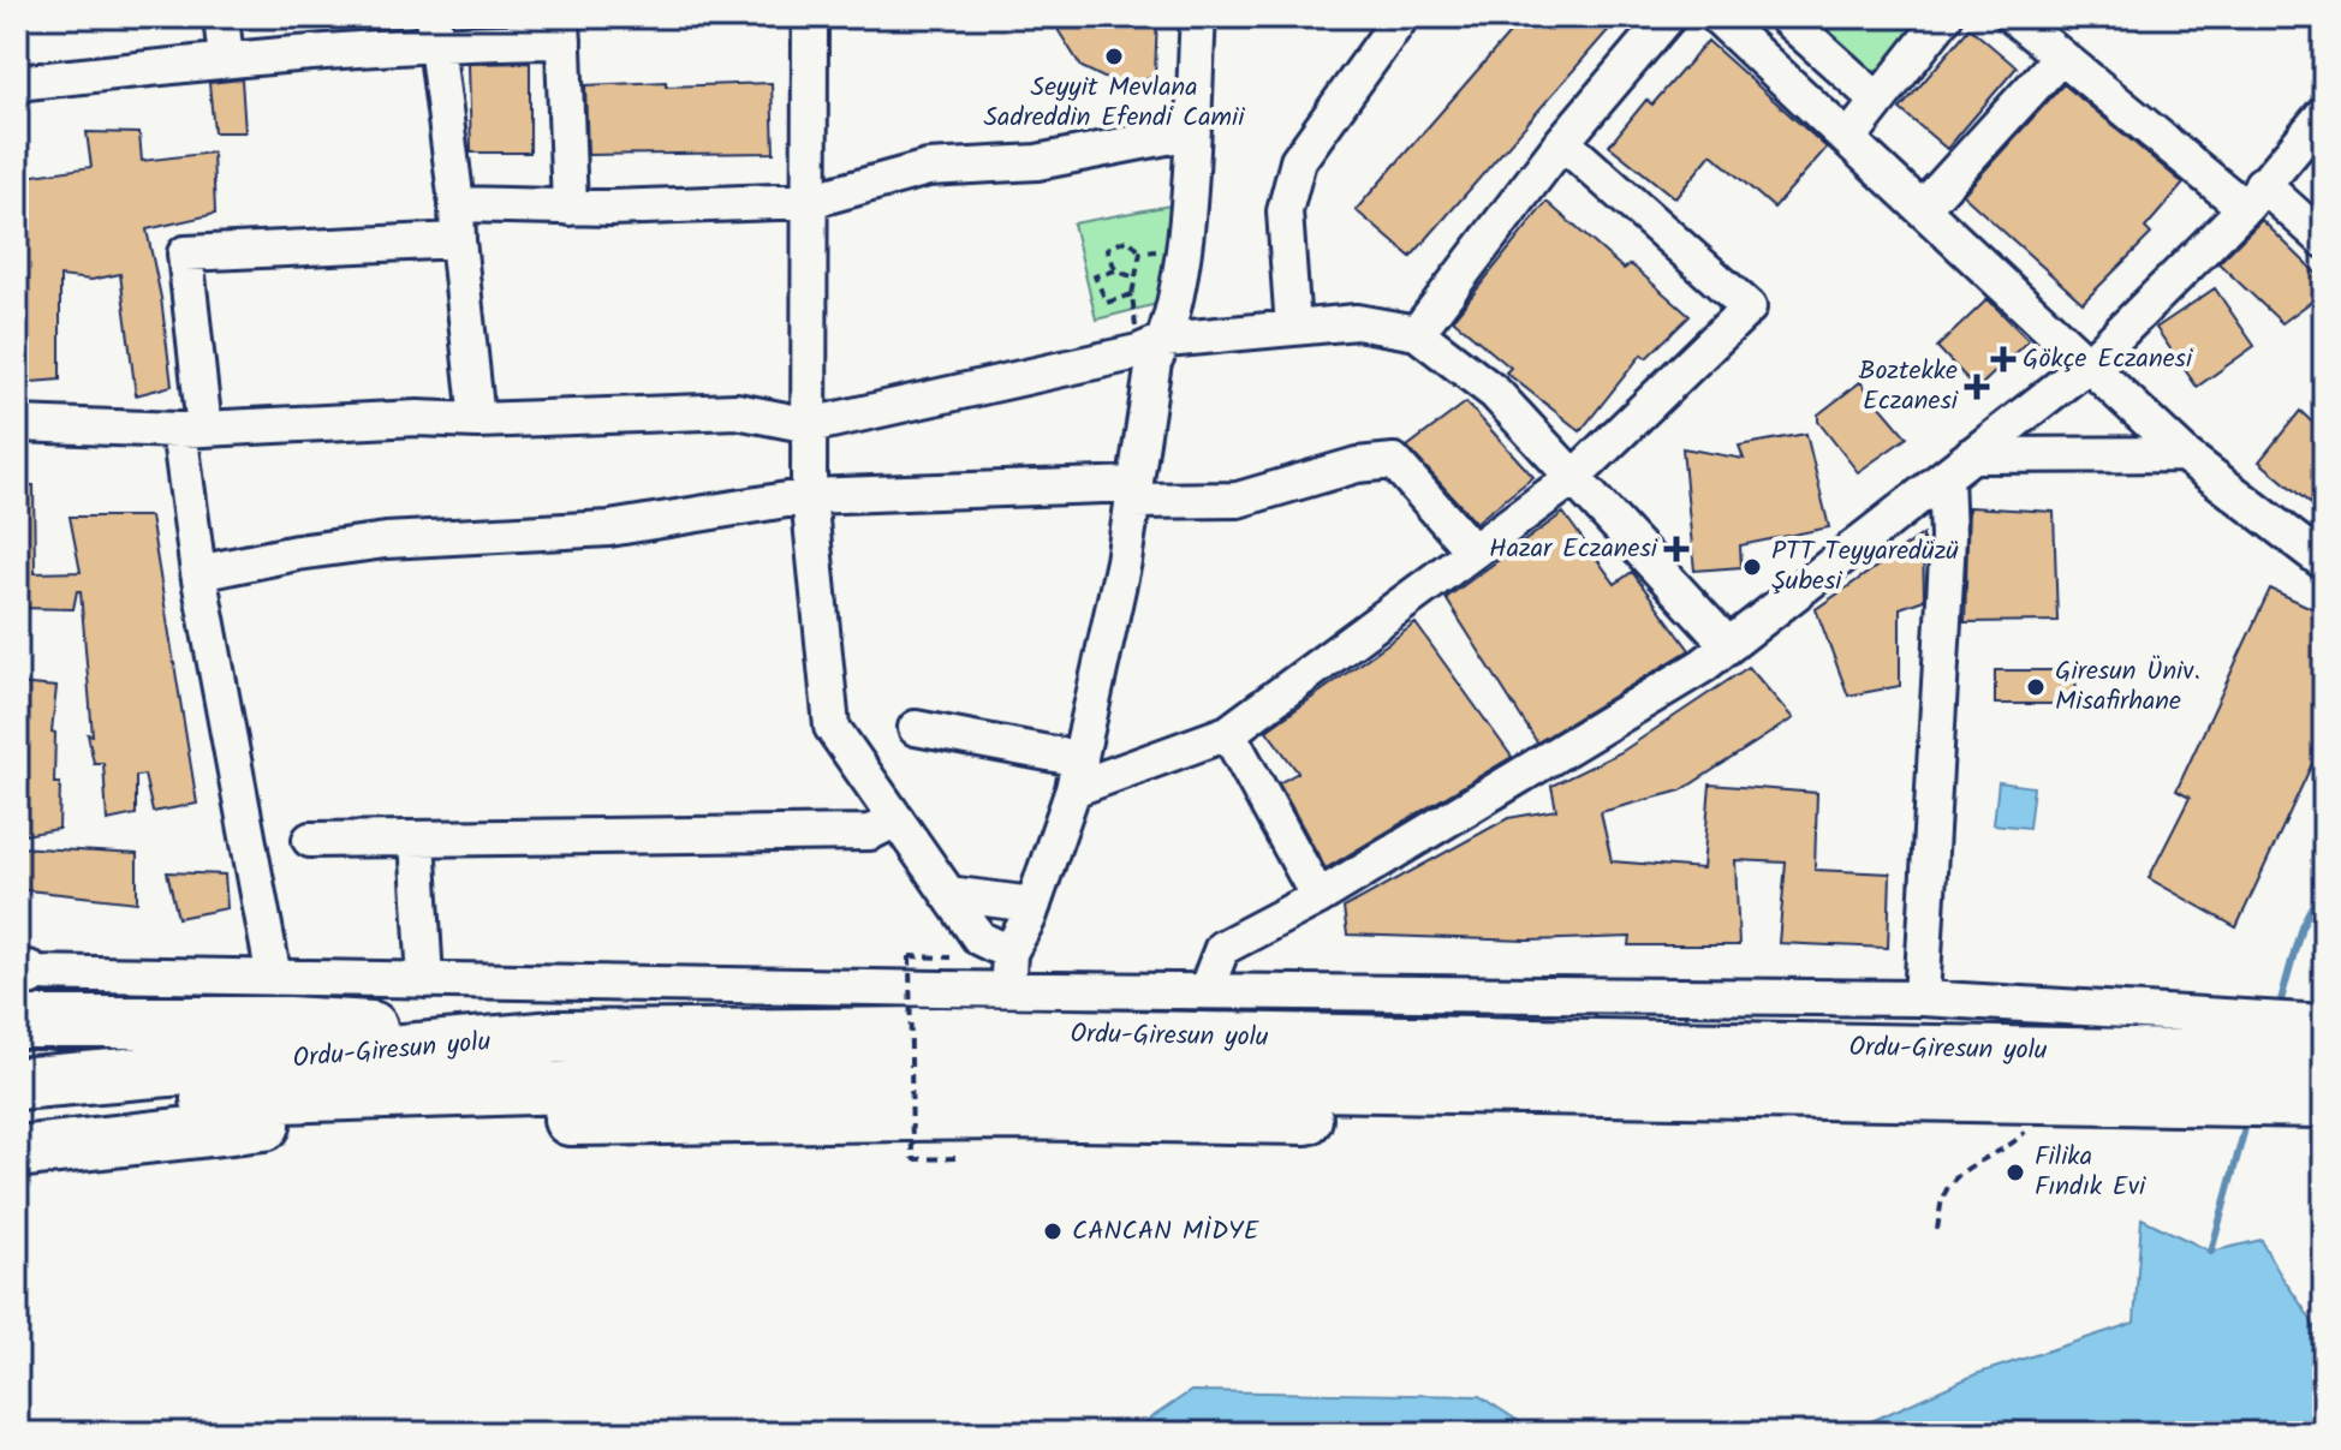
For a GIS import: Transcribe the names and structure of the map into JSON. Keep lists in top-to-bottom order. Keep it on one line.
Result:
{"streets":{"highway":["Ordu-Giresun yolu"]},"places":{"other":["Seyyit Mevlana Sadreddin Efendi Camii","PTT Teyyaredüzü Şubesi","Giresun Üniv. Misafirhane","Filika Fındık Evi","CANCAN MİDYE"],"health":["Gökçe Eczanesi","Boztekke Eczanesi","Hazar Eczanesi"]}}
